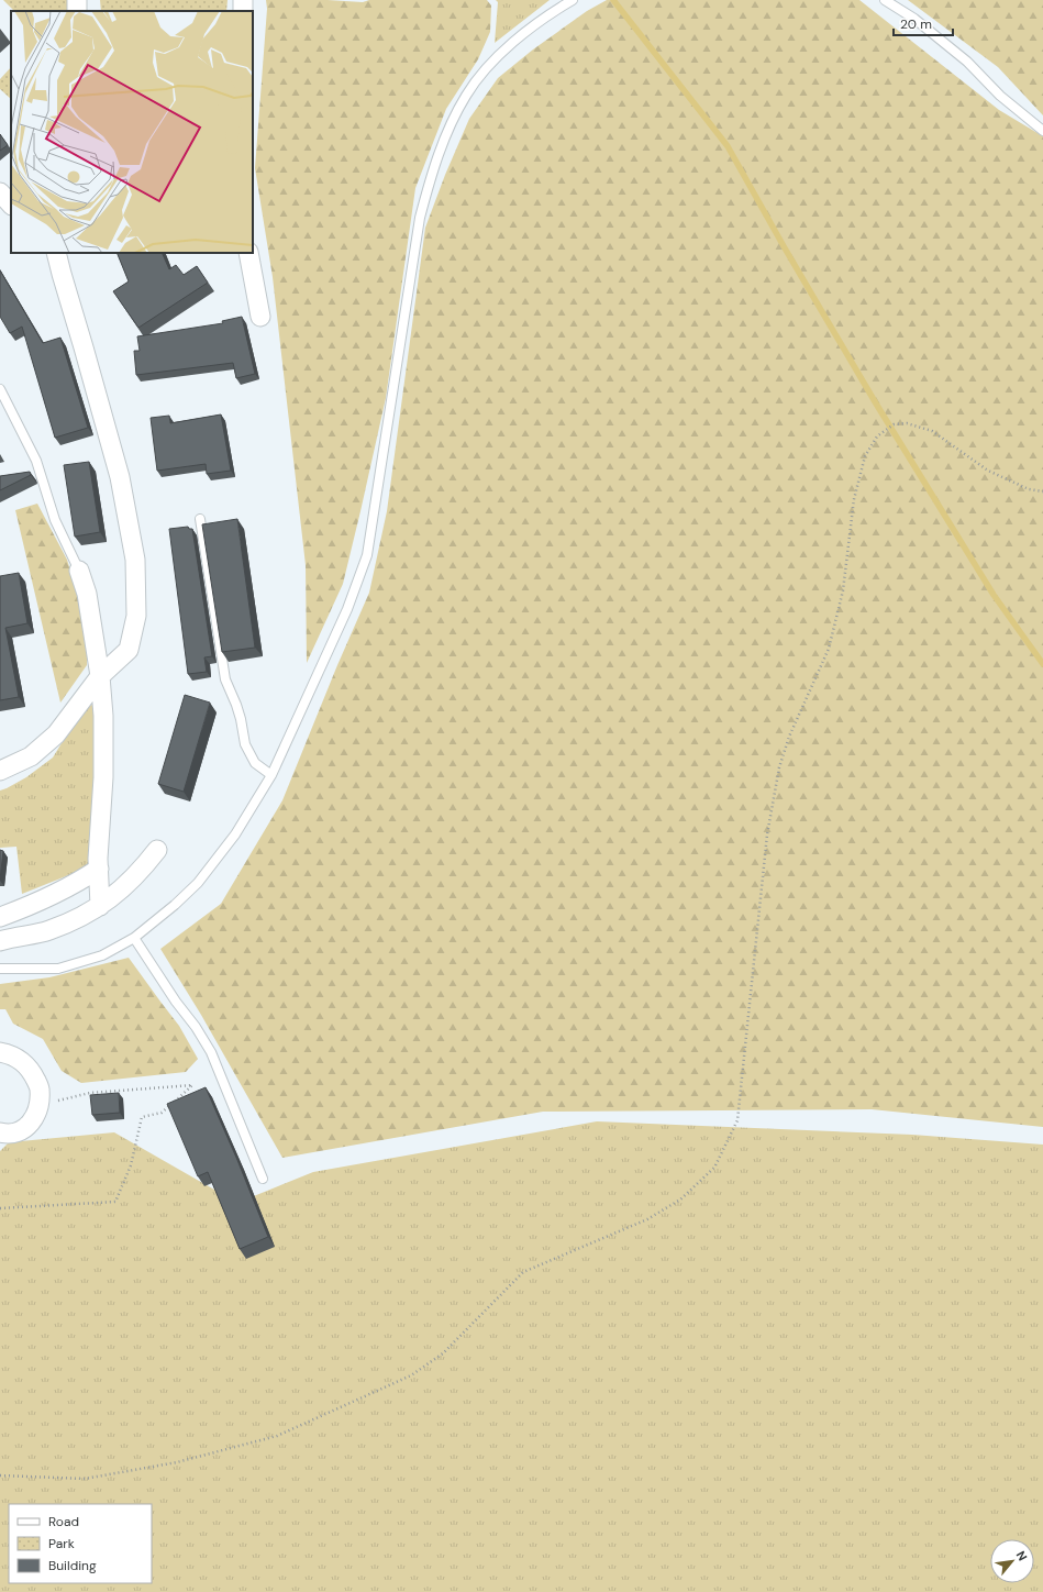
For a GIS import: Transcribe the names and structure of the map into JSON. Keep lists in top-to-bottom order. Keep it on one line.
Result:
{"legend":["Road","Park","Building"],"scale_bar":"20 m","north":"top right"}
